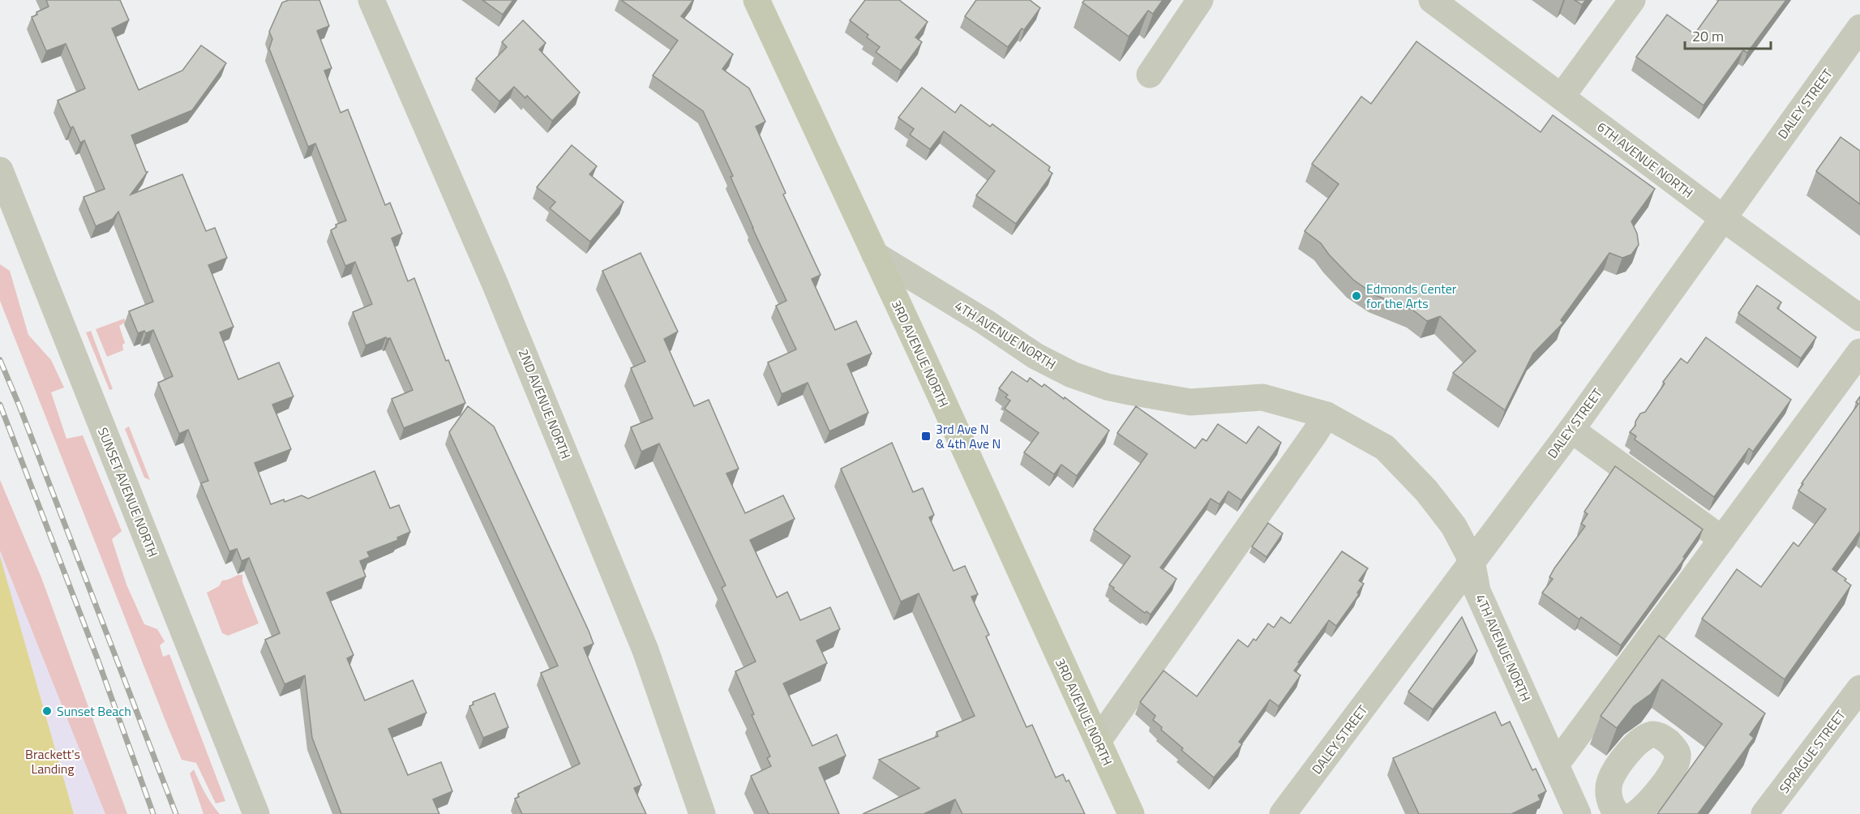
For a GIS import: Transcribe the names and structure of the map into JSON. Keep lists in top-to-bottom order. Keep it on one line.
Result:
{"streets":{"main road":["3RD AVENUE NORTH"],"street":["DALEY STREET","6TH AVENUE NORTH","4TH AVENUE NORTH","2ND AVENUE NORTH","SUNSET AVENUE NORTH","SPRAGUE STREET"]},"crossings":[["DALEY STREET","6TH AVENUE NORTH"],["DALEY STREET","4TH AVENUE NORTH"],["4TH AVENUE NORTH","3RD AVENUE NORTH"]],"parks":["Brackett's Landing"],"places":{"other":["Edmonds Center for the Arts","Sunset Beach"],"transit":["3rd Ave N & 4th Ave N"]},"scale_bar":"20 m"}
